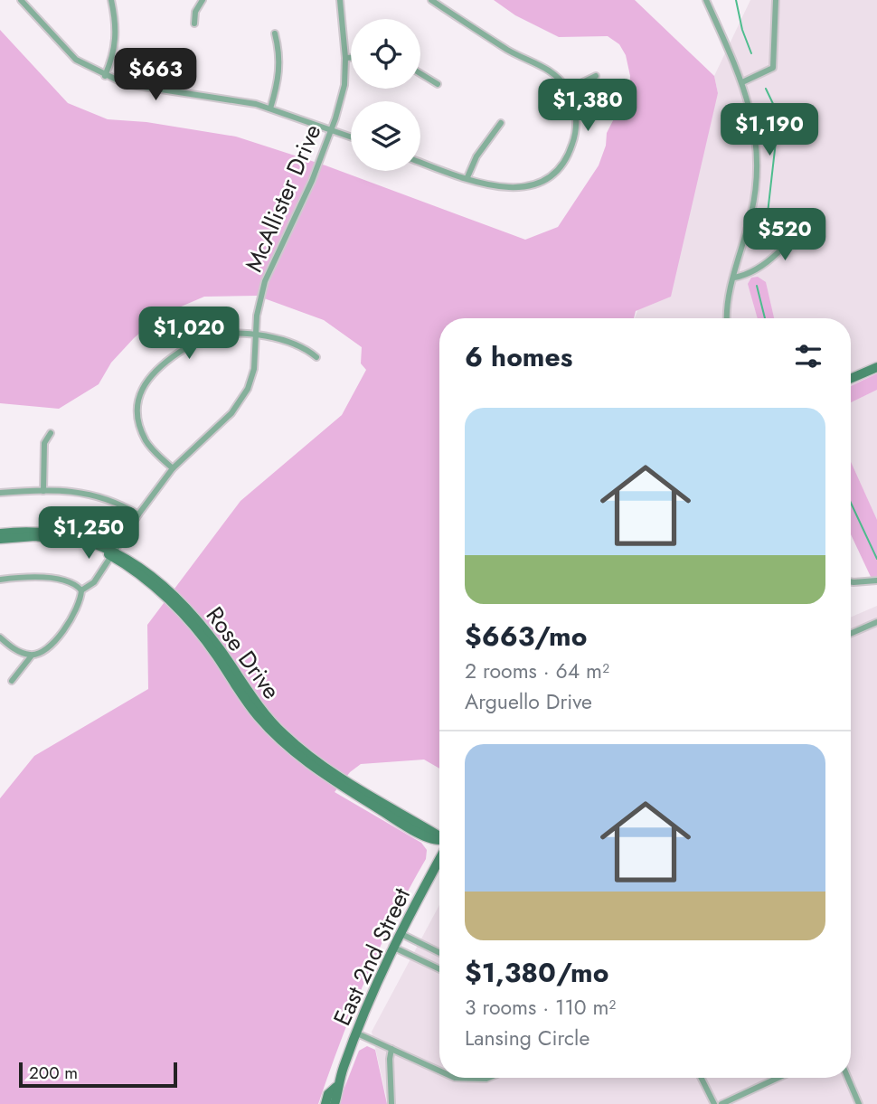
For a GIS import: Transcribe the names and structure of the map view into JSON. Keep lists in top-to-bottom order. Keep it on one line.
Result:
{"streets":{"main road":["Rose Drive","East 2nd Street"],"street":["McAllister Drive"]},"crossings":[["McAllister Drive","Rose Drive"]],"scale_bar":"200 m","page":{"price":["$663","$1,380","$1,190","$520","$1,020","$1,250"],"heading":"6 homes","list":[{"name":"$663/mo","note":"2 rooms · 64 m² · Arguello Drive"},{"name":"$1,380/mo","note":"3 rooms · 110 m² · Lansing Circle"}],"scale":"200 m"}}
